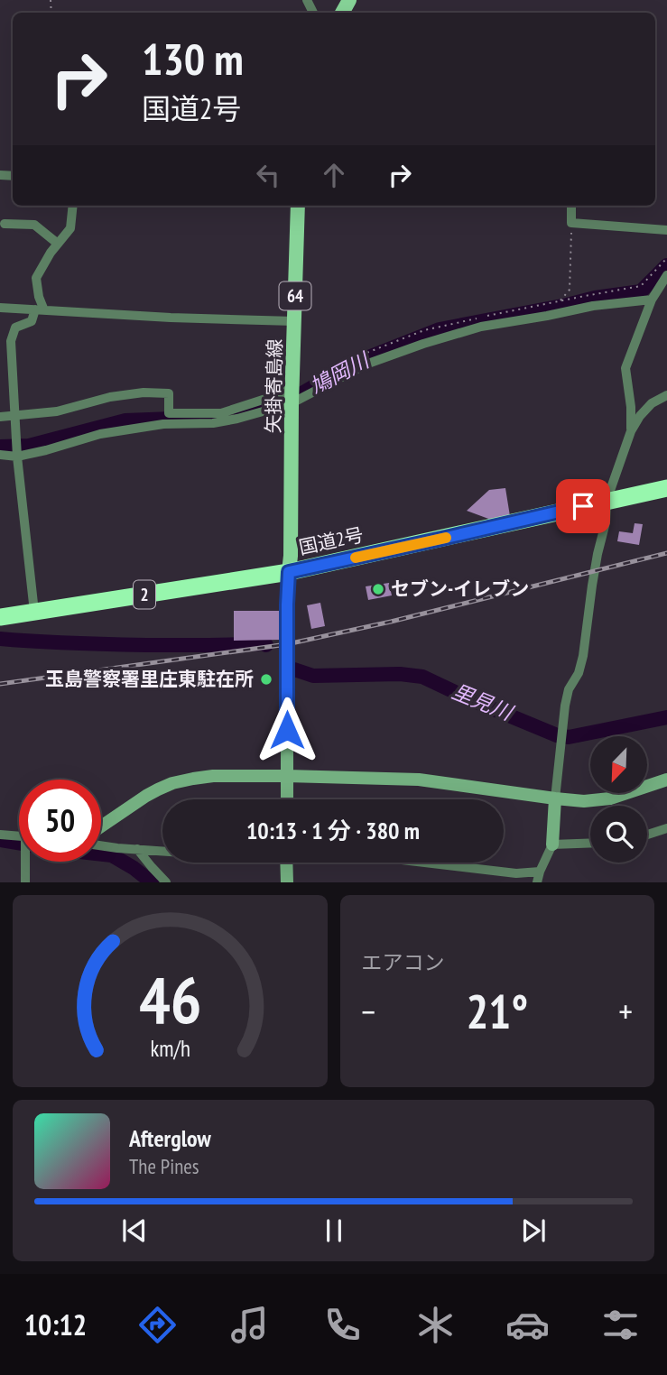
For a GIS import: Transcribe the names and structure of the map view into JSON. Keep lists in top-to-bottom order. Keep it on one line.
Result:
{"streets":{"highway":["国道2号","2"],"main road":["64","矢掛寄島線"]},"crossings":[["矢掛寄島線","国道2号"]],"water":["鳩岡川","里見川"],"places":["セブン-イレブン","玉島警察署里庄東駐在所"],"north":"bottom left","page":{"turn":["130 m","国道2号"],"limit":"50","trip":"10:13 · 1 分 · 380 m","tile":"エアコン","heat":["−","21°","+"],"song":["Afterglow","The Pines"],"tabs":"10:12","gauge":["46","km/h"]}}
